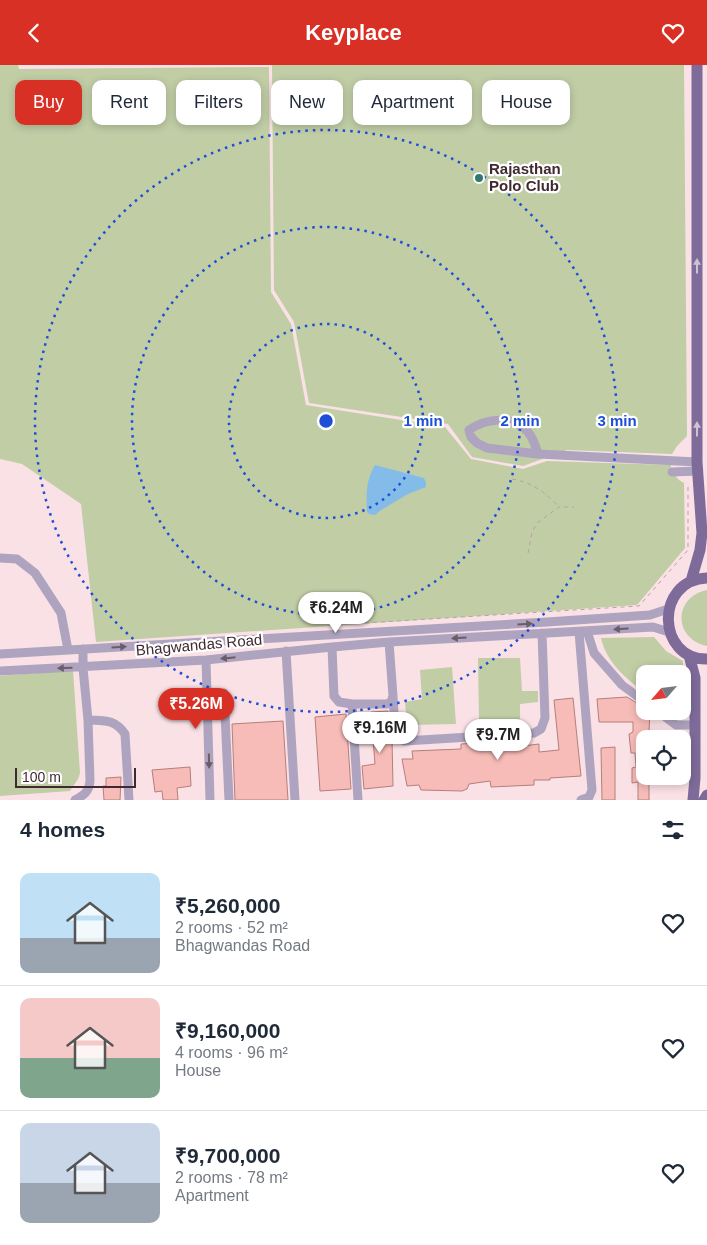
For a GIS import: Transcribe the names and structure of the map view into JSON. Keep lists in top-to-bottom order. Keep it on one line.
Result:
{"streets":{"street":["Bhagwandas Road"]},"places":["Rajasthan Polo Club"],"scale_bar":"100 m","north":"bottom left","page":{"header":"Keyplace","chip":["Buy","Rent","Filters","New","Apartment","House"],"price":["₹6.24M","₹5.26M","₹9.16M","₹9.7M"],"scale":"100 m","heading":"4 homes","list":[{"name":"₹5,260,000","note":"2 rooms · 52 m² · Bhagwandas Road"},{"name":"₹9,160,000","note":"4 rooms · 96 m² · House"},{"name":"₹9,700,000","note":"2 rooms · 78 m² · Apartment"}]},"rings":["1 min","2 min","3 min"]}
